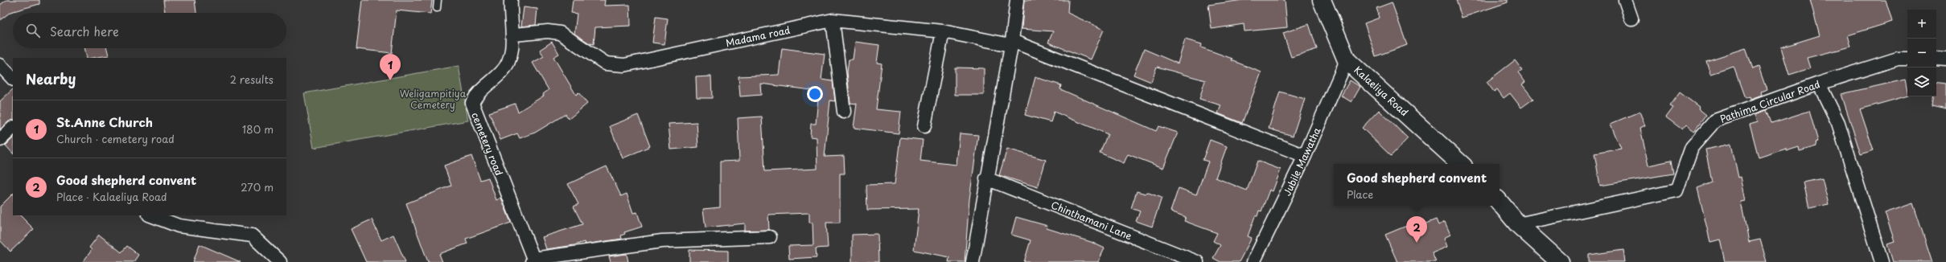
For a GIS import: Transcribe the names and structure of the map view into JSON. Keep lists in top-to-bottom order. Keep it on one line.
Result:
{"streets":{"street":["Madama road","Kalaeliya Road","Pathima Circular Road","cemetery road","Jubile Mawatha","Chinthamani Lane"]},"crossings":[["Madama road","cemetery road"],["Madama road","Jubile Mawatha"],["Kalaeliya Road","Jubile Mawatha"]],"parks":["Weligampitiya Cemetery"],"page":{"map_buttons":["+","−"],"search":"Search here","pins":["1","2"],"heading":["Nearby","2 results"],"list":[{"mark":"1","name":"St.Anne Church","note":"Church · cemetery road","value":"180 m"},{"mark":"2","name":"Good shepherd convent","note":"Place · Kalaeliya Road","value":"270 m"}],"popup":["Good shepherd convent","Place"]}}
